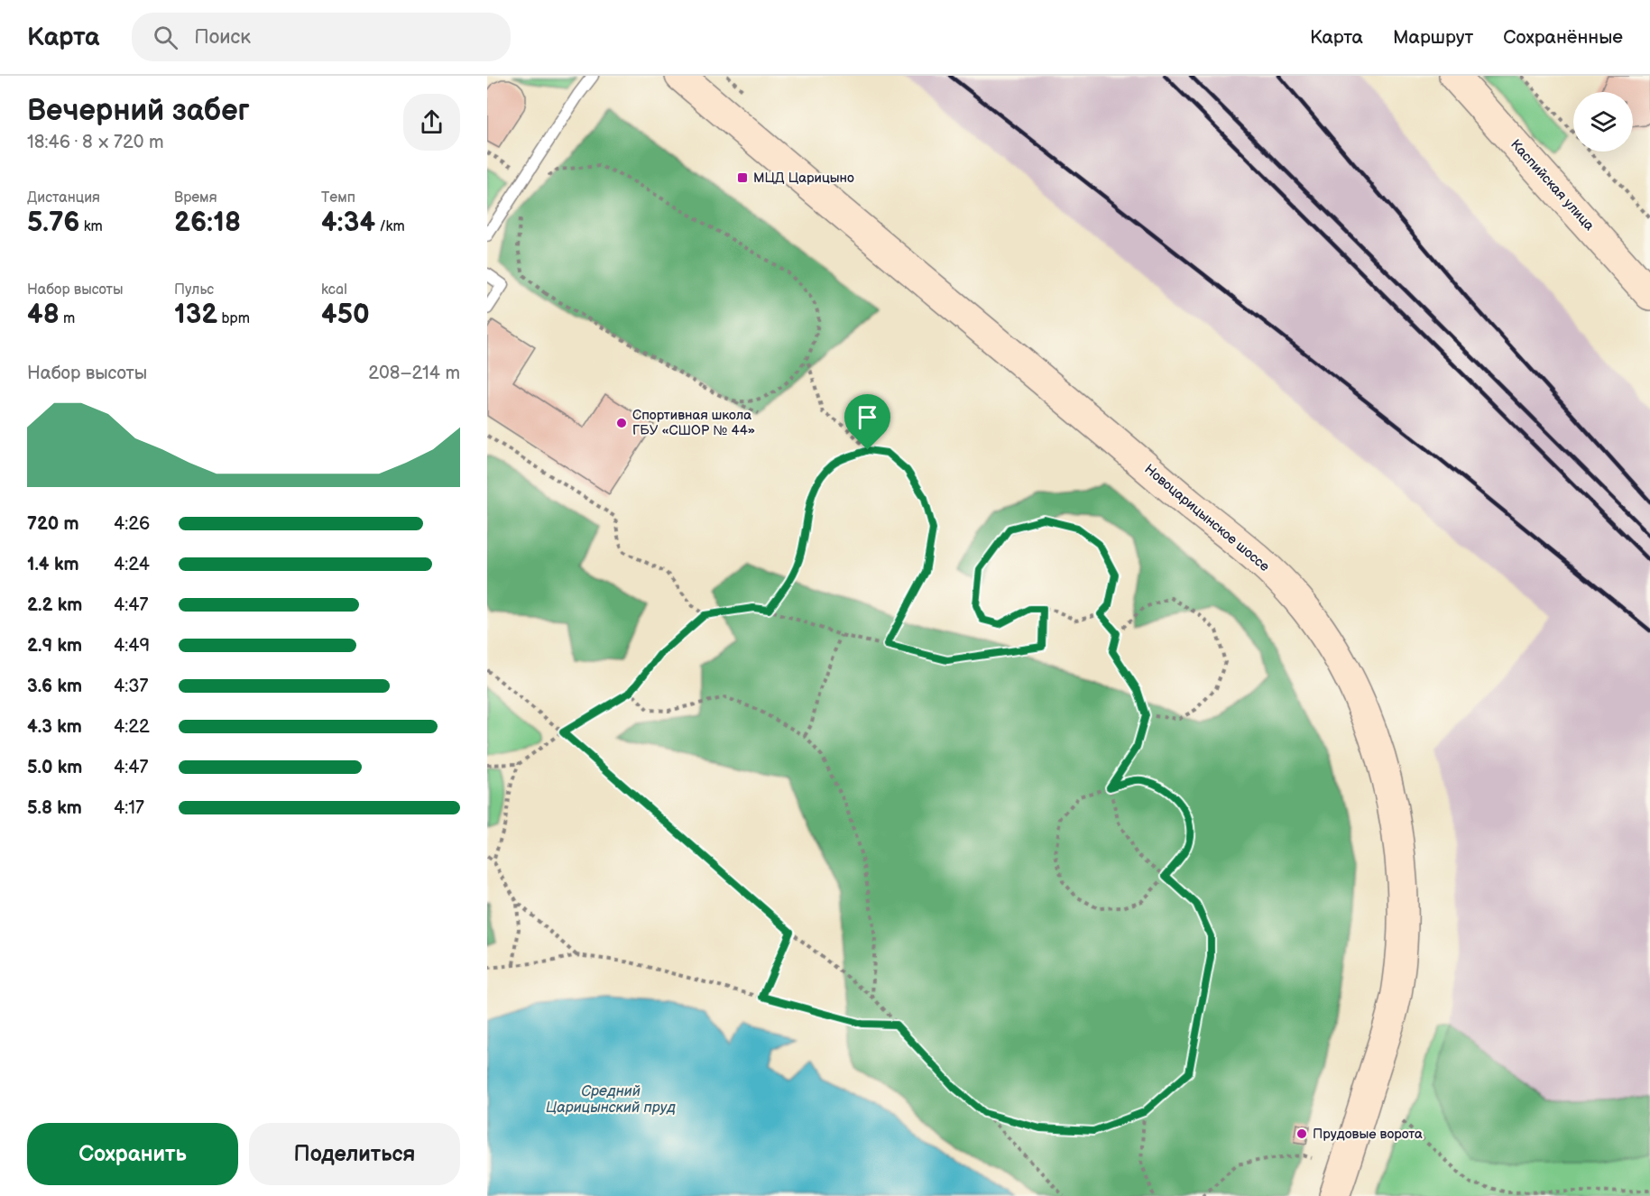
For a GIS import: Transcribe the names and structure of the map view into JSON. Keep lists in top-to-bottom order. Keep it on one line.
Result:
{"streets":{"main road":["Каспийская улица","Новоцарицынское шоссе"]},"water":["Средний Царицынский пруд"],"places":{"transit":["МЦД Царицыно"],"other":["Спортивная школа ГБУ «СШОР № 44»","Прудовые ворота"]},"page":{"header":"Карта","search":"Поиск","nav":["Карта","Маршрут","Сохранённые"],"heading":["Вечерний забег","18:46 · 8 × 720 m"],"stats":[["Дистанция","5.76 km"],["Время","26:18"],["Темп","4:34 /km"],["Набор высоты","48 m"],["Пульс","132 bpm"],["kcal","450"]],"chart":["Набор высоты","208–214 m"],"list":[{"name":"720 m","note":"4:26"},{"name":"1.4 km","note":"4:24"},{"name":"2.2 km","note":"4:47"},{"name":"2.9 km","note":"4:49"},{"name":"3.6 km","note":"4:37"},{"name":"4.3 km","note":"4:22"},{"name":"5.0 km","note":"4:47"},{"name":"5.8 km","note":"4:17"}],"buttons":["Сохранить","Поделиться"]}}
